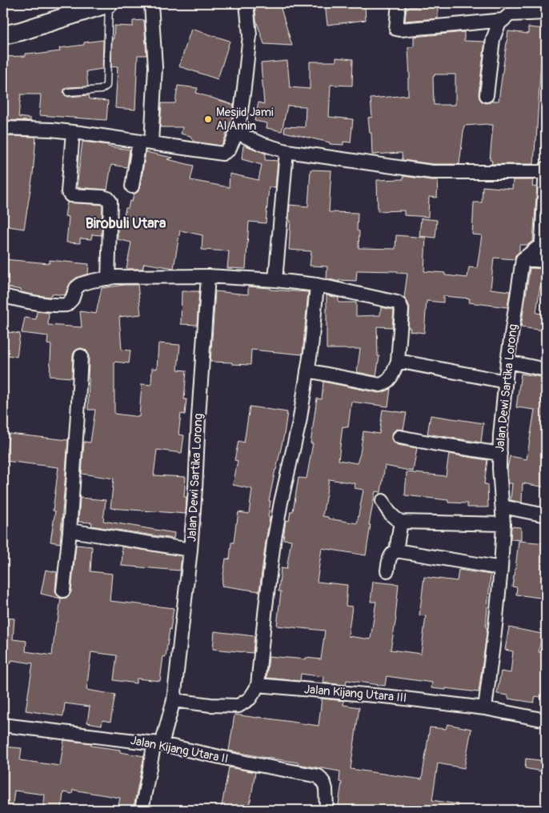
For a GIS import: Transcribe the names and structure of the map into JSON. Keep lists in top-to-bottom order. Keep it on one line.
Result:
{"streets":{"street":["Jalan Dewi Sartika Lorong","Jalan Kijang Utara III","Jalan Kijang Utara II"]},"crossings":[["Jalan Dewi Sartika Lorong","Jalan Kijang Utara III"],["Jalan Dewi Sartika Lorong","Jalan Kijang Utara II"]],"districts":["Birobuli Utara"],"places":["Mesjid Jami Al Amin"]}
